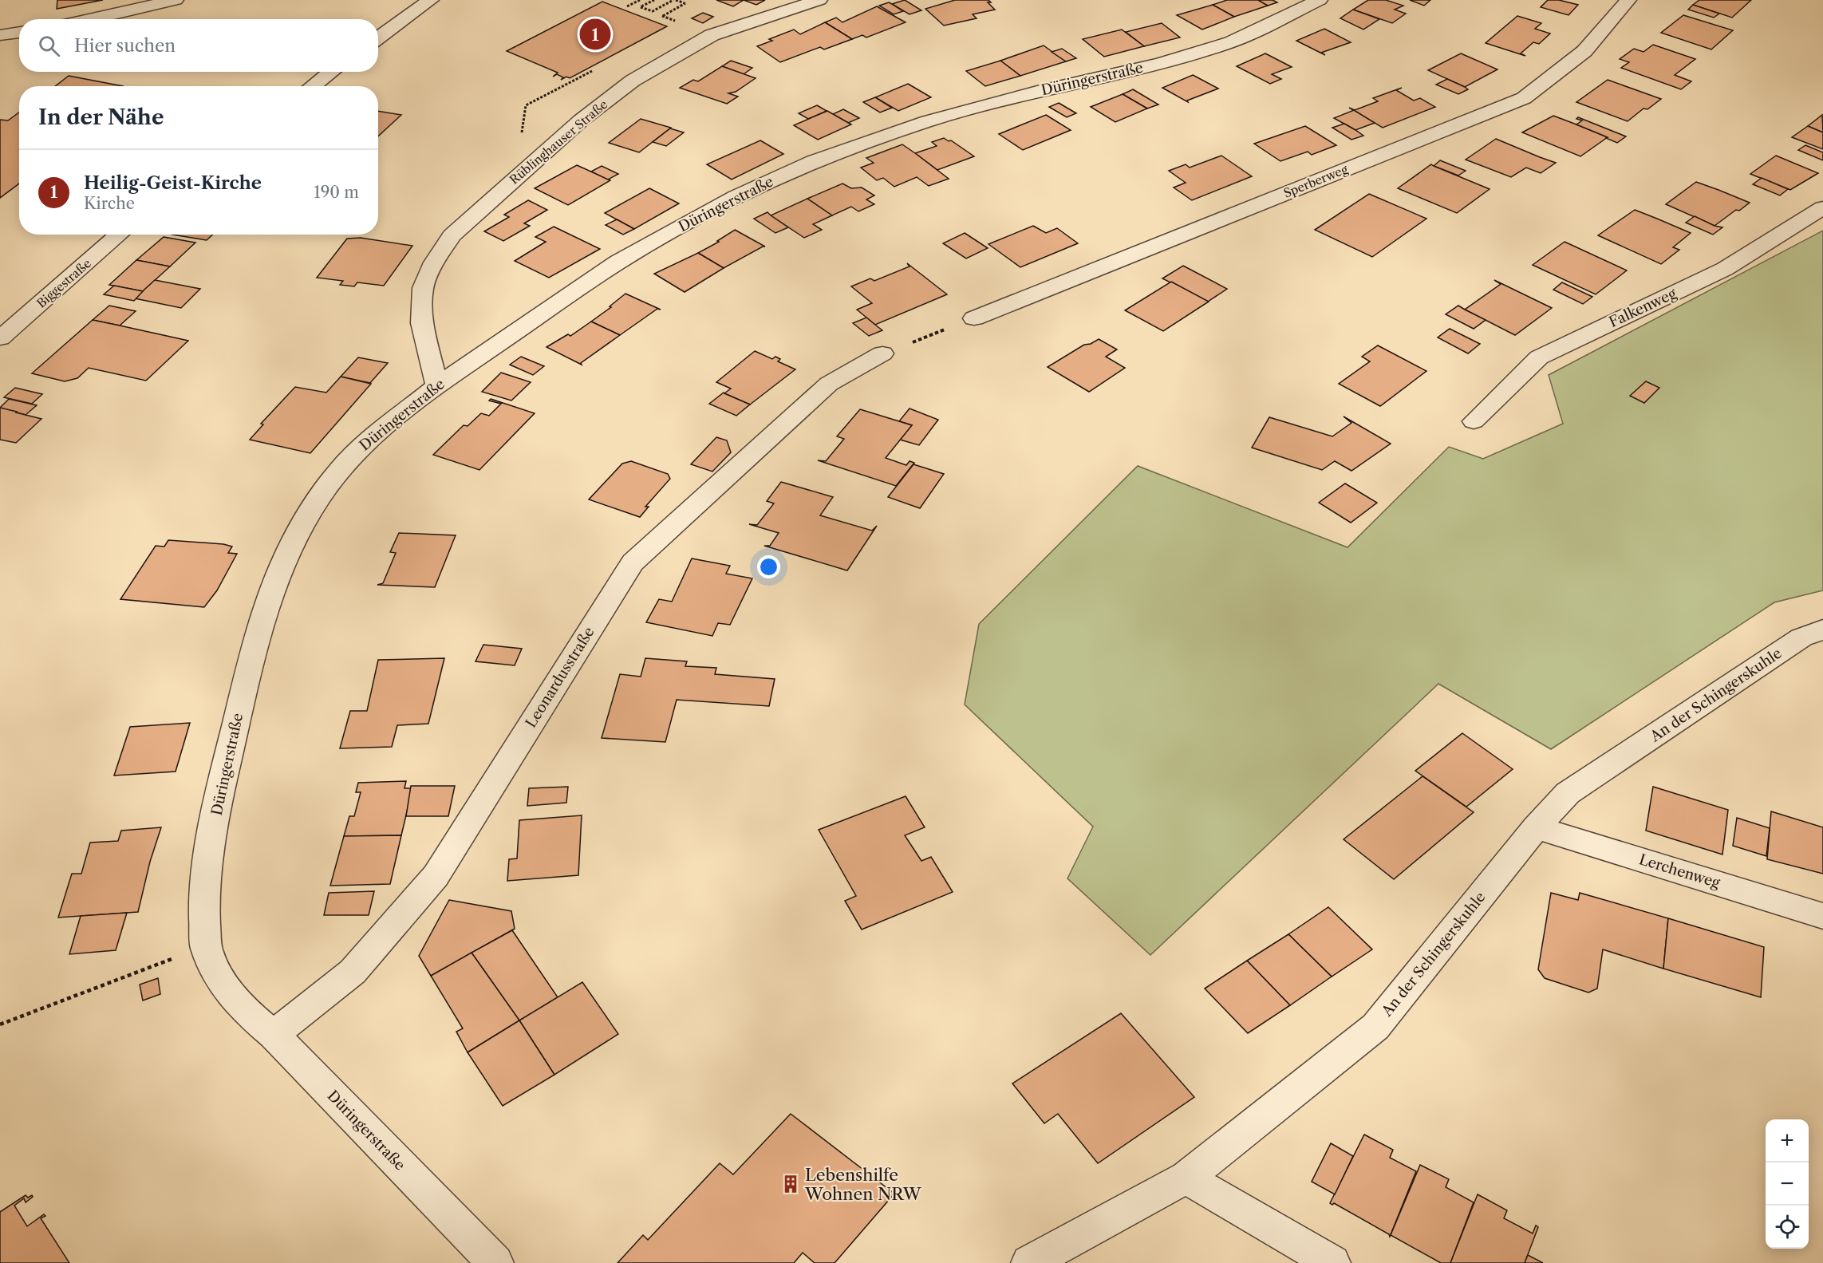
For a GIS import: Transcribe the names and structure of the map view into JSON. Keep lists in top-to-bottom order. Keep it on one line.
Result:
{"streets":{"street":["Düringerstraße","Rüblinghauser Straße","Sperberweg","Biggestraße","Falkenweg","Leonardusstraße","An der Schingerskuhle","Lerchenweg"]},"crossings":[["Düringerstraße","Rüblinghauser Straße"],["Düringerstraße","Leonardusstraße"],["An der Schingerskuhle","Lerchenweg"]],"places":{"building":["Lebenshilfe Wohnen NRW"]},"page":{"pins":"1","search":"Hier suchen","heading":"In der Nähe","list":[{"mark":"1","name":"Heilig-Geist-Kirche","note":"Kirche","value":"190 m"}],"map_buttons":["+","−"]}}
